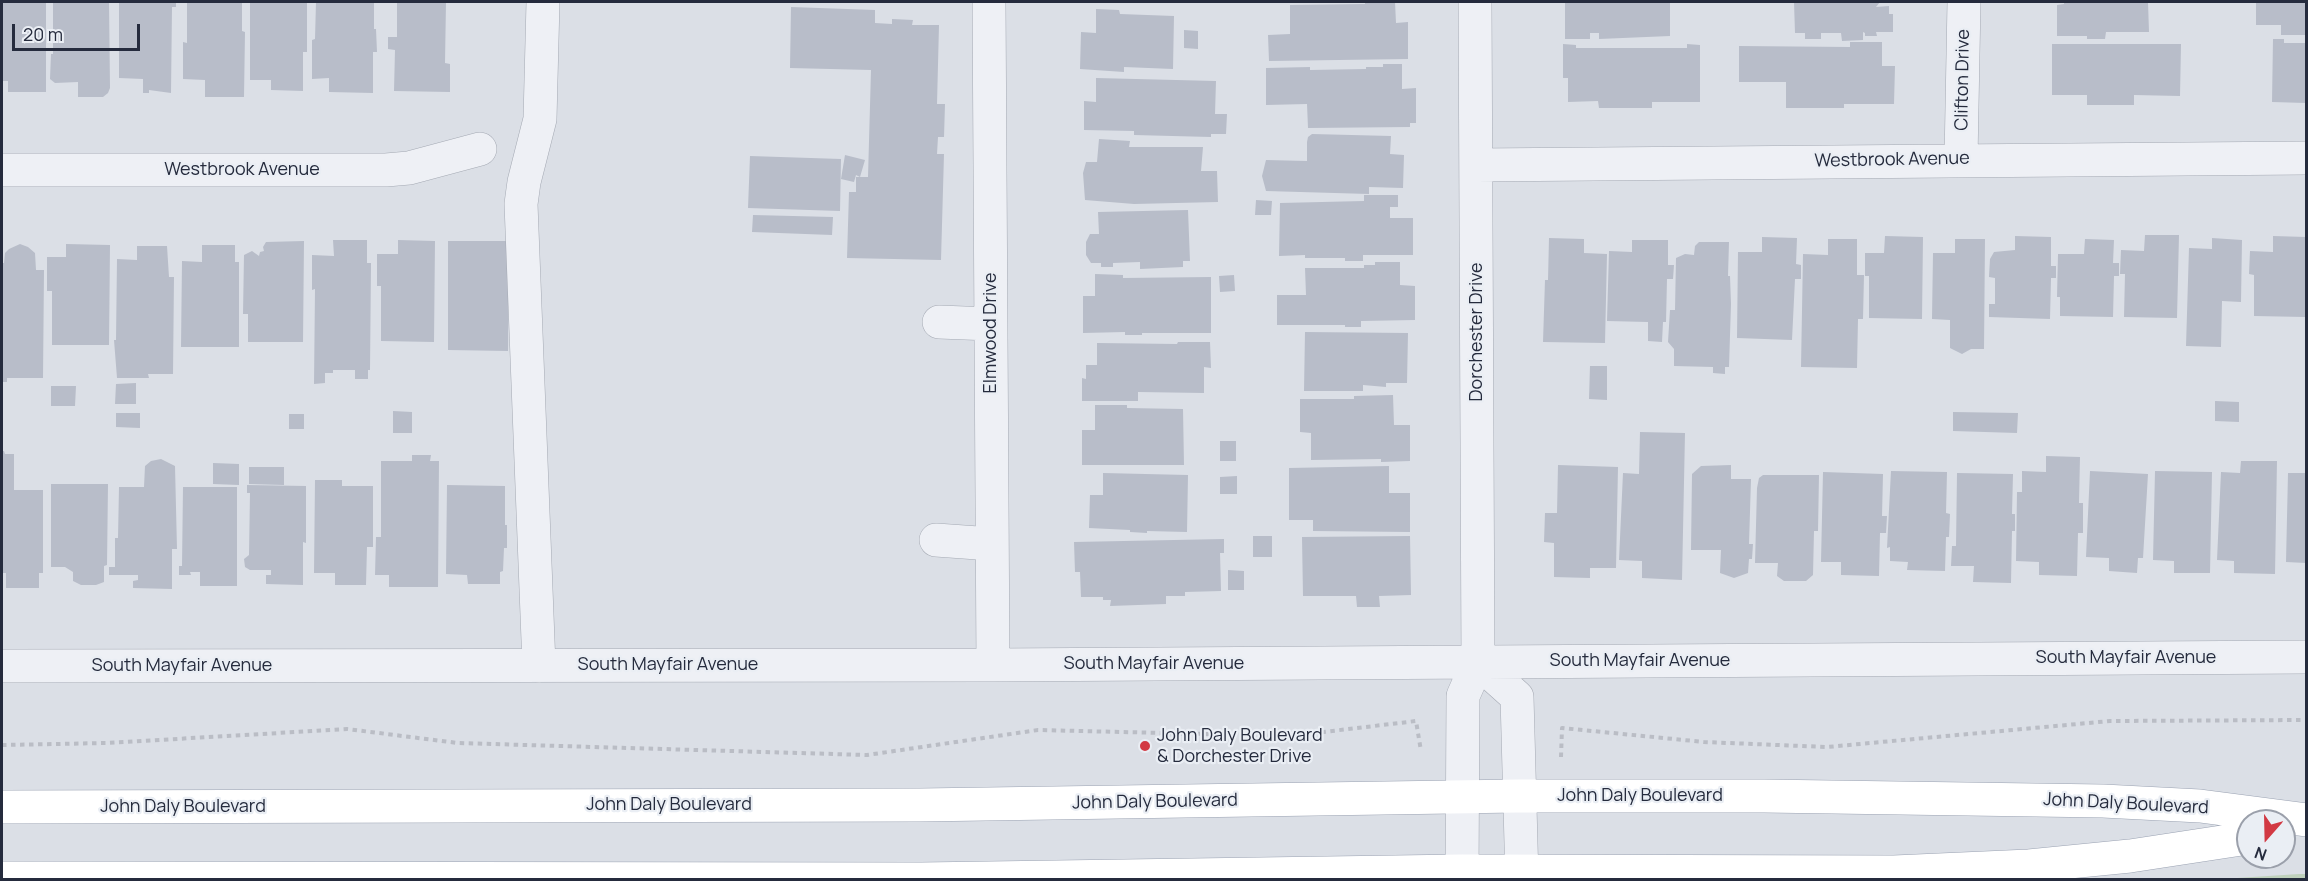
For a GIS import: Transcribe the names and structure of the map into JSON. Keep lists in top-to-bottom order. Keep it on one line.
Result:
{"streets":{"main road":["John Daly Boulevard"],"street":["Clifton Drive","Westbrook Avenue","Dorchester Drive","Elmwood Drive","South Mayfair Avenue"]},"crossings":[["Clifton Drive","Westbrook Avenue"],["Westbrook Avenue","Dorchester Drive"],["Dorchester Drive","South Mayfair Avenue"],["Elmwood Drive","South Mayfair Avenue"]],"places":["John Daly Boulevard & Dorchester Drive"],"scale_bar":"20 m","north":"bottom"}
